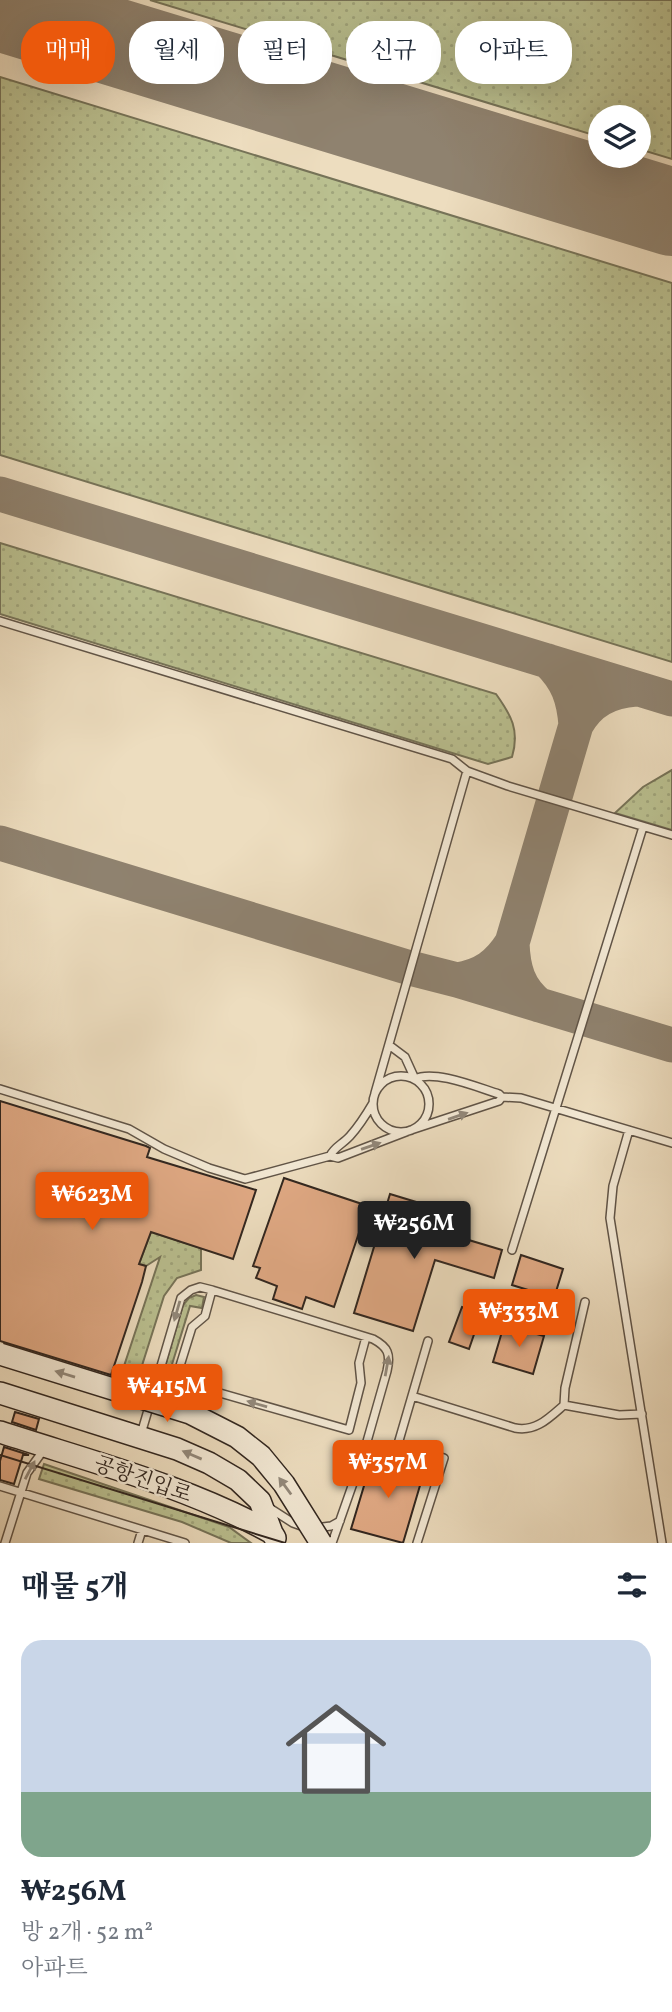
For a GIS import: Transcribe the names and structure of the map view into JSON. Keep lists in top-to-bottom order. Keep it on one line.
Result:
{"streets":{"main road":["공항진입로"]},"page":{"chip":["매매","월세","필터","신규","아파트"],"price":["₩623M","₩256M","₩333M","₩415M","₩357M"],"heading":"매물 5개","list":[{"name":"₩256M","note":"방 2개 · 52 m² · 아파트"}]}}
